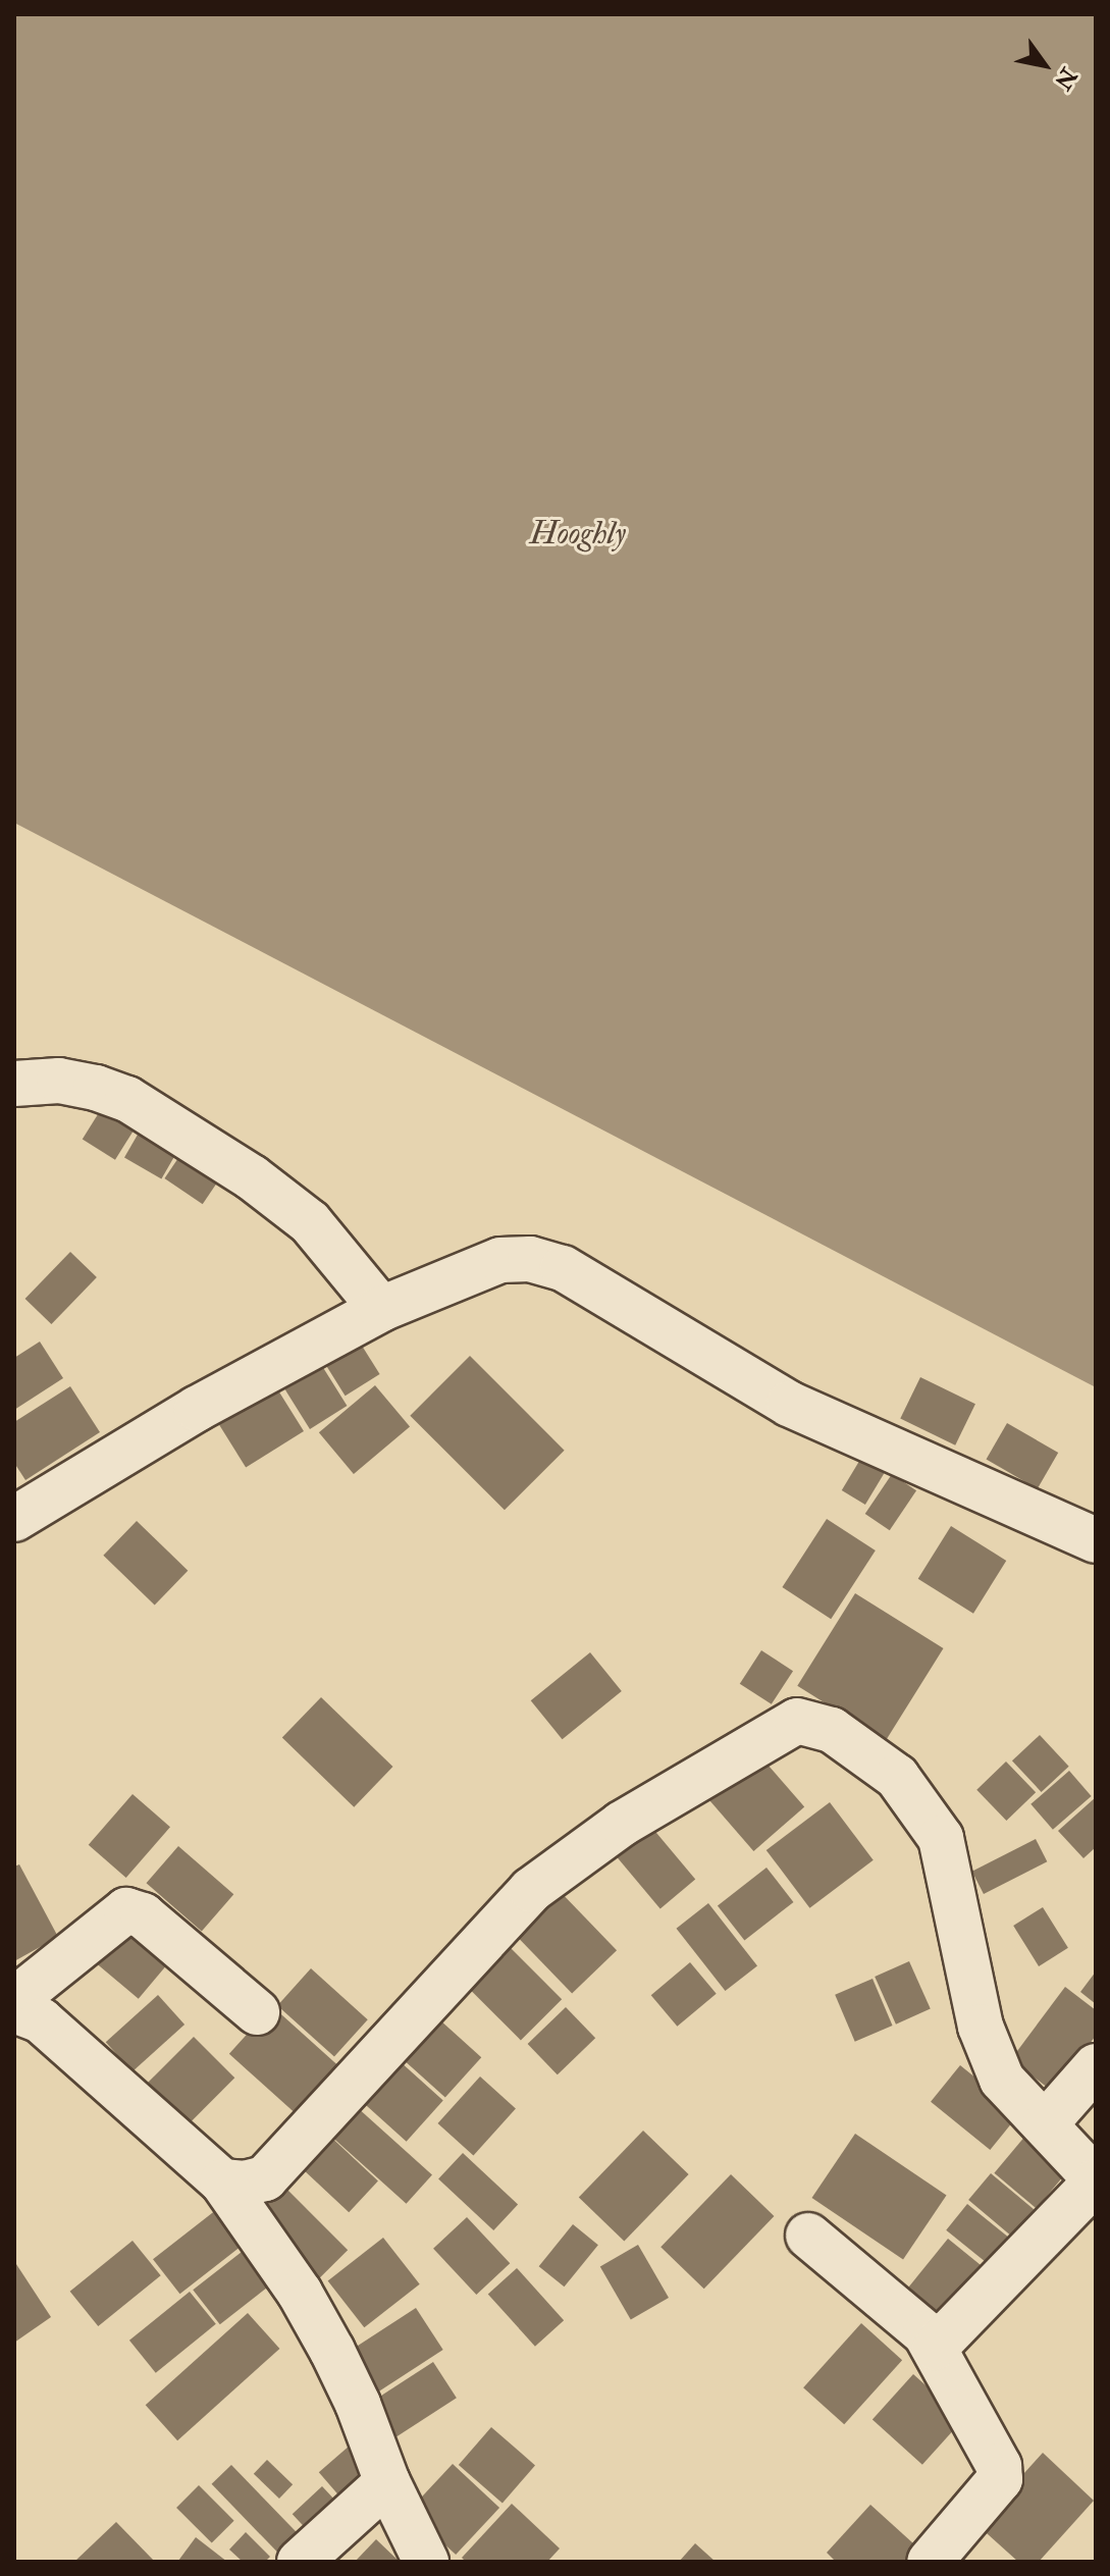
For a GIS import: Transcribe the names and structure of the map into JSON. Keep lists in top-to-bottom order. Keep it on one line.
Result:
{"water":["Hooghly"],"north":"bottom right"}
